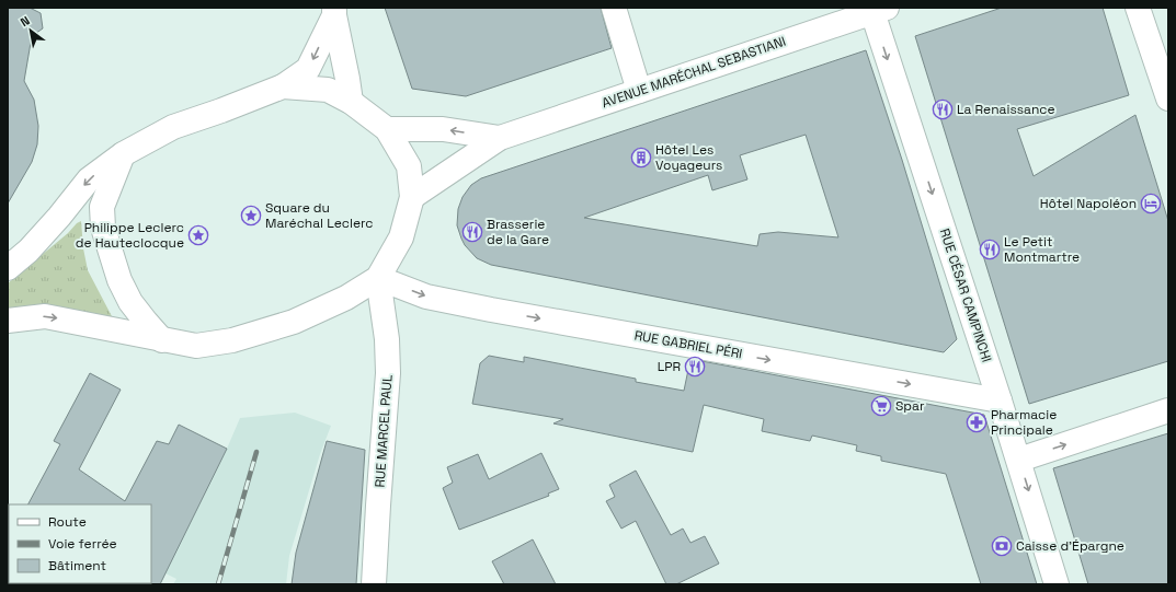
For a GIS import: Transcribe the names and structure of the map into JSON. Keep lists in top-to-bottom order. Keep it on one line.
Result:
{"streets":{"street":["AVENUE MARÉCHAL SEBASTIANI","RUE CÉSAR CAMPINCHI","RUE GABRIEL PÉRI","RUE MARCEL PAUL"]},"crossings":[["AVENUE MARÉCHAL SEBASTIANI","RUE CÉSAR CAMPINCHI"],["RUE CÉSAR CAMPINCHI","RUE GABRIEL PÉRI"],["RUE GABRIEL PÉRI","RUE MARCEL PAUL"]],"one_way":["RUE CÉSAR CAMPINCHI","RUE GABRIEL PÉRI"],"places":{"restaurant":["La Renaissance","Brasserie de la Gare","Le Petit Montmartre","LPR"],"building":["Hôtel Les Voyageurs"],"hotel":["Hôtel Napoléon"],"place":["Square du Maréchal Leclerc","Philippe Leclerc de Hauteclocque"],"supermarket":["Spar"],"pharmacy":["Pharmacie Principale"],"bank":["Caisse d'Épargne"]},"legend":["Route","Voie ferrée","Bâtiment"],"north":"top left"}
